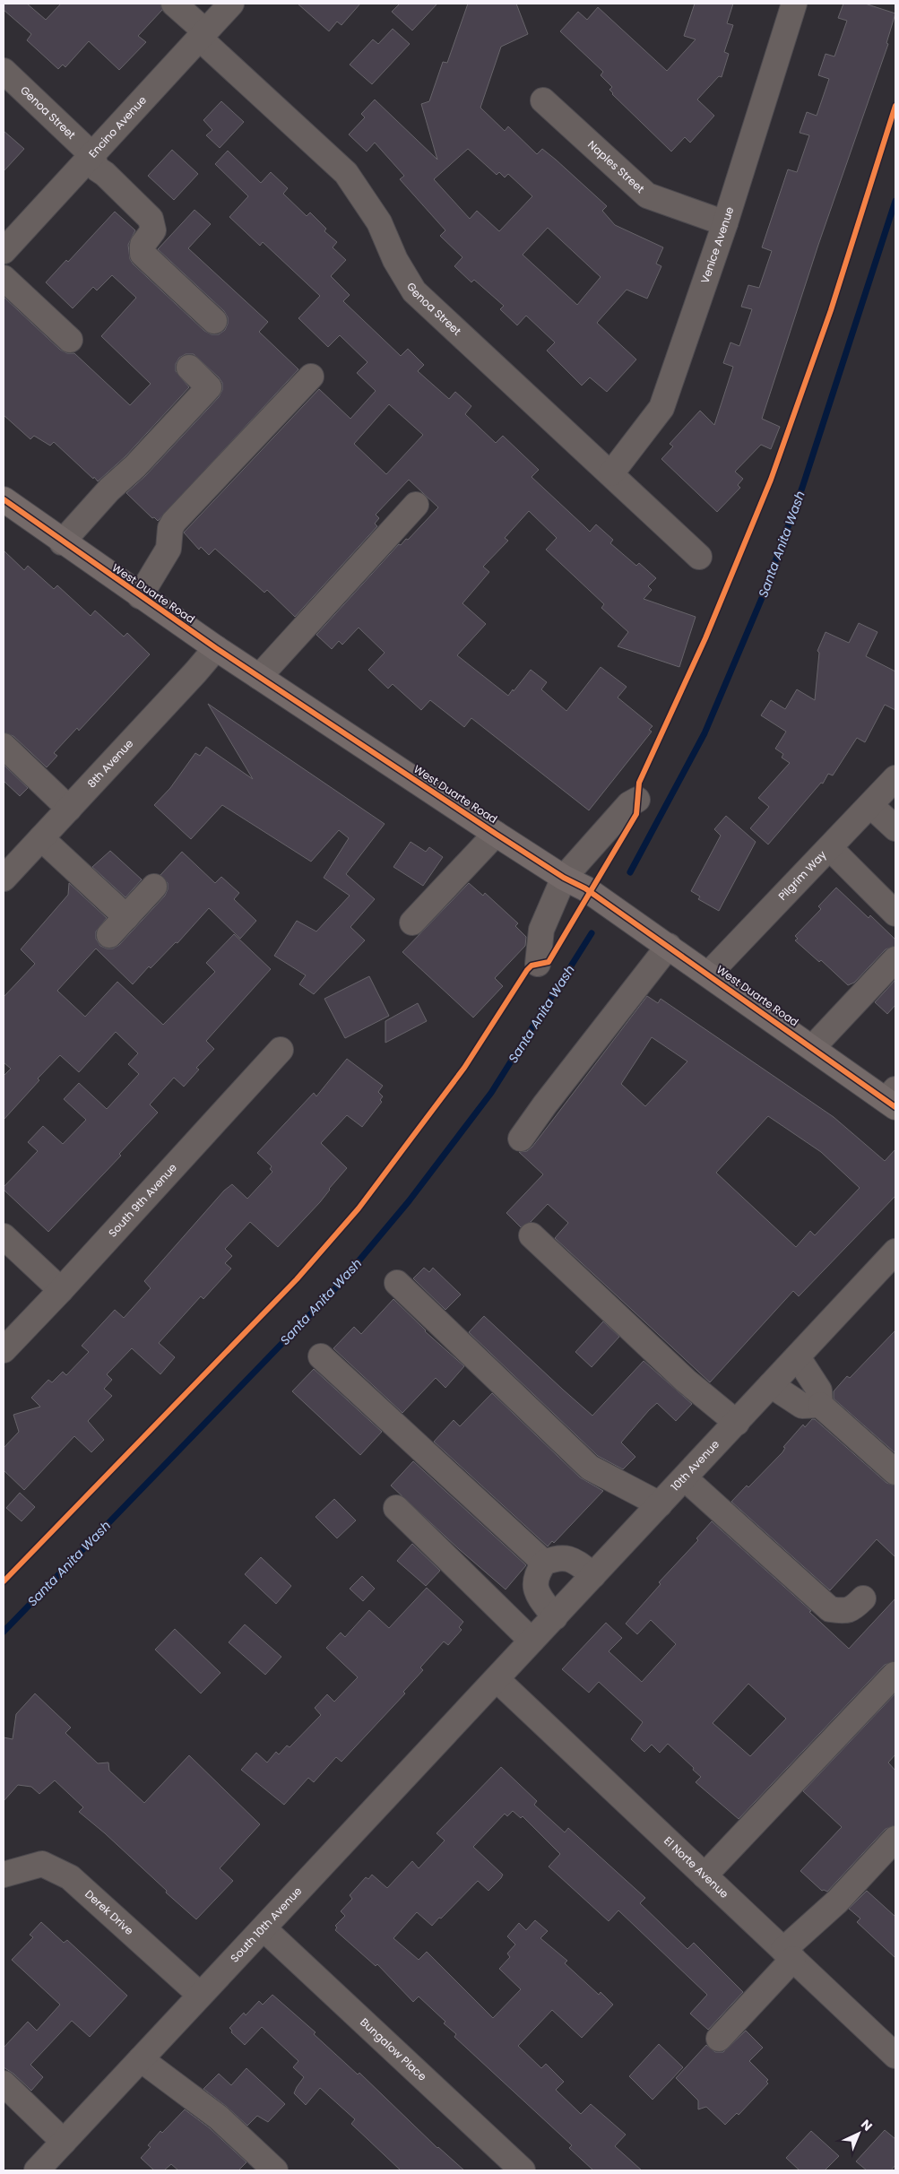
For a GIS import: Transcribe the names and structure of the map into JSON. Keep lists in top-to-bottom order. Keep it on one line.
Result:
{"streets":{"main road":["West Duarte Road"],"street":["Genoa Street","Encino Avenue","Naples Street","Venice Avenue","8th Avenue","Pilgrim Way","South 9th Avenue","10th Avenue","El Norte Avenue","Derek Drive","South 10th Avenue","Bungalow Place"]},"crossings":[["Genoa Street","Encino Avenue"],["Genoa Street","Venice Avenue"],["Naples Street","Venice Avenue"],["West Duarte Road","8th Avenue"],["West Duarte Road","Pilgrim Way"],["10th Avenue","El Norte Avenue"],["10th Avenue","South 10th Avenue"],["El Norte Avenue","South 10th Avenue"],["Derek Drive","South 10th Avenue"],["South 10th Avenue","Bungalow Place"]],"water":["Santa Anita Wash"],"north":"top right"}
